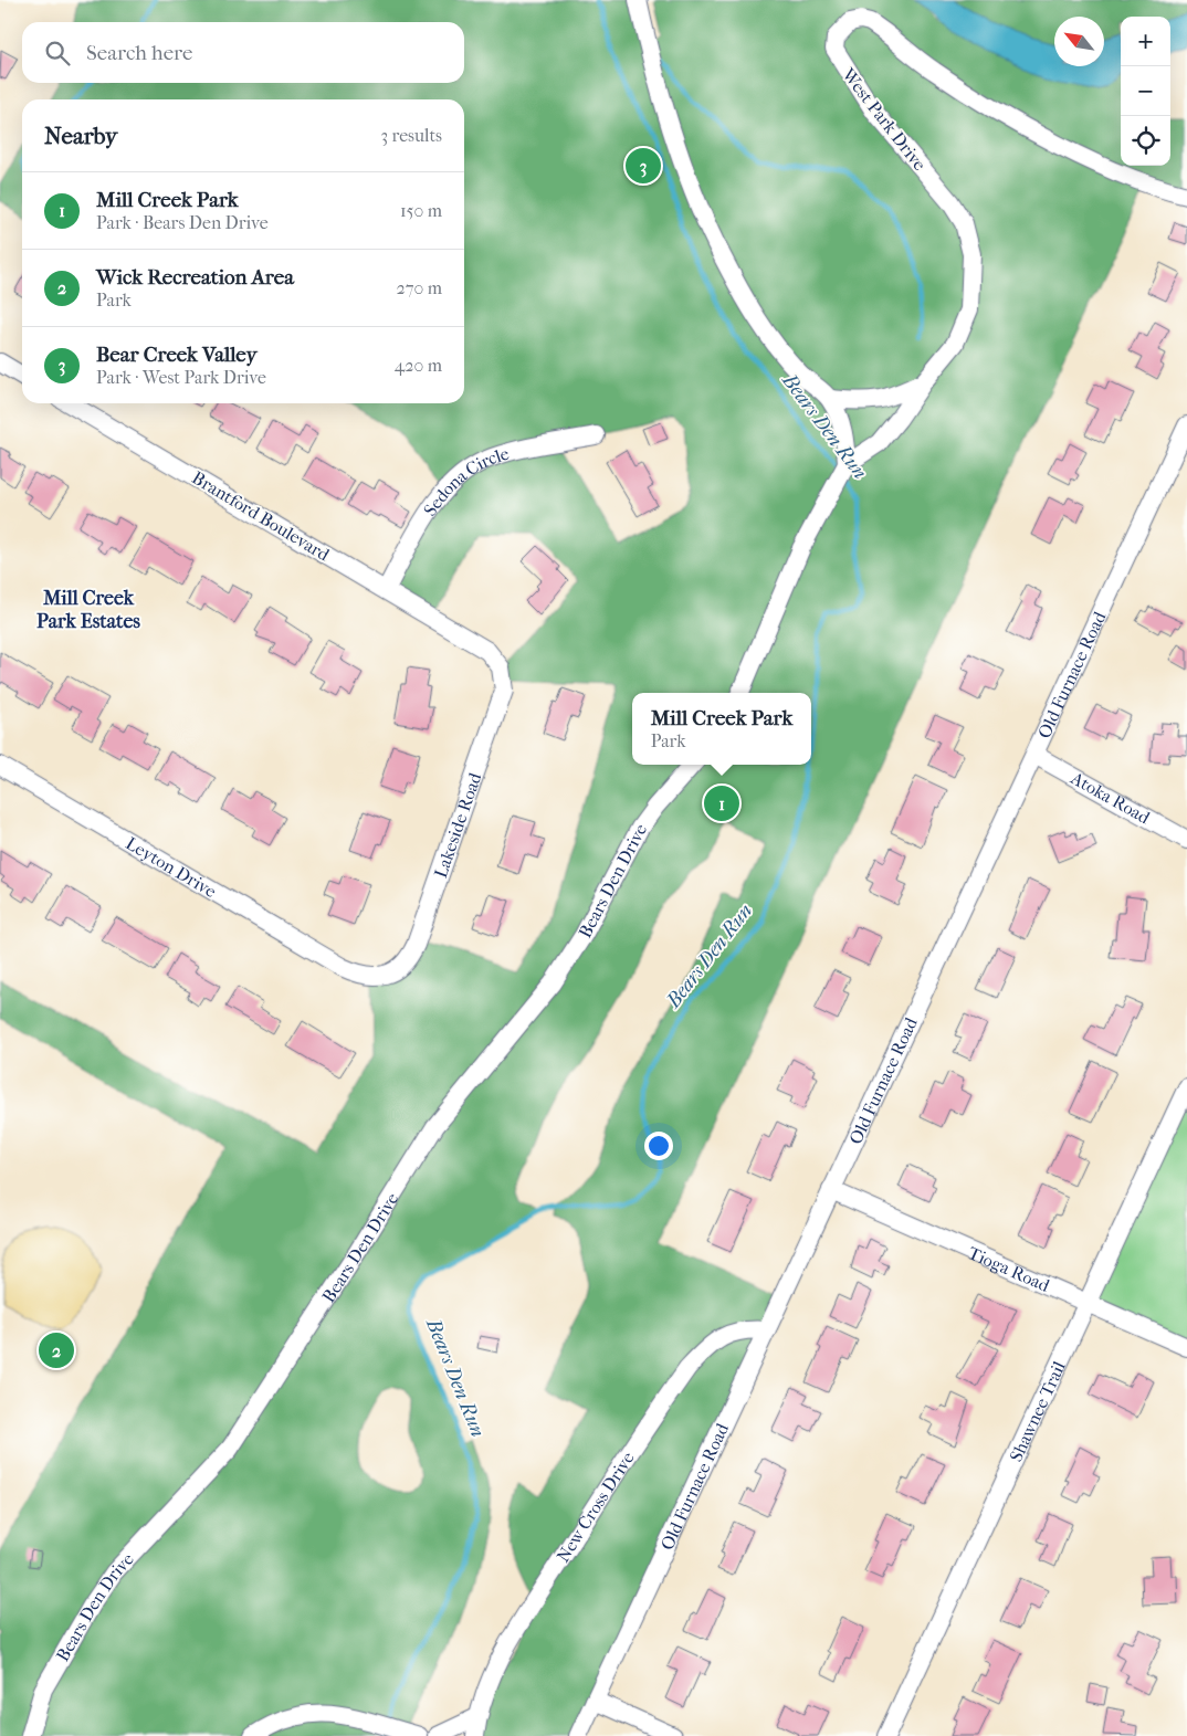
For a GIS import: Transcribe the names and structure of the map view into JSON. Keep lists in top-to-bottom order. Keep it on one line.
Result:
{"streets":{"street":["West Park Drive","Sedona Circle","Brantford Boulevard","Old Furnace Road","Atoka Road","Lakeside Road","Leyton Drive","Bears Den Drive","Tioga Road","Shawnee Trail","New Cross Drive"]},"crossings":[["Sedona Circle","Brantford Boulevard"],["Brantford Boulevard","Lakeside Road"],["Old Furnace Road","Atoka Road"],["Old Furnace Road","Tioga Road"],["Old Furnace Road","New Cross Drive"],["Lakeside Road","Leyton Drive"],["Tioga Road","Shawnee Trail"]],"districts":["Mill Creek Park Estates"],"water":["Bears Den Run"],"north":"top left","page":{"map_buttons":["+","−"],"search":"Search here","heading":["Nearby","3 results"],"pins":["3","1","2"],"list":[{"mark":"1","name":"Mill Creek Park","note":"Park · Bears Den Drive","value":"150 m"},{"mark":"2","name":"Wick Recreation Area","note":"Park","value":"270 m"},{"mark":"3","name":"Bear Creek Valley","note":"Park · West Park Drive","value":"420 m"}],"popup":["Mill Creek Park","Park"]}}
